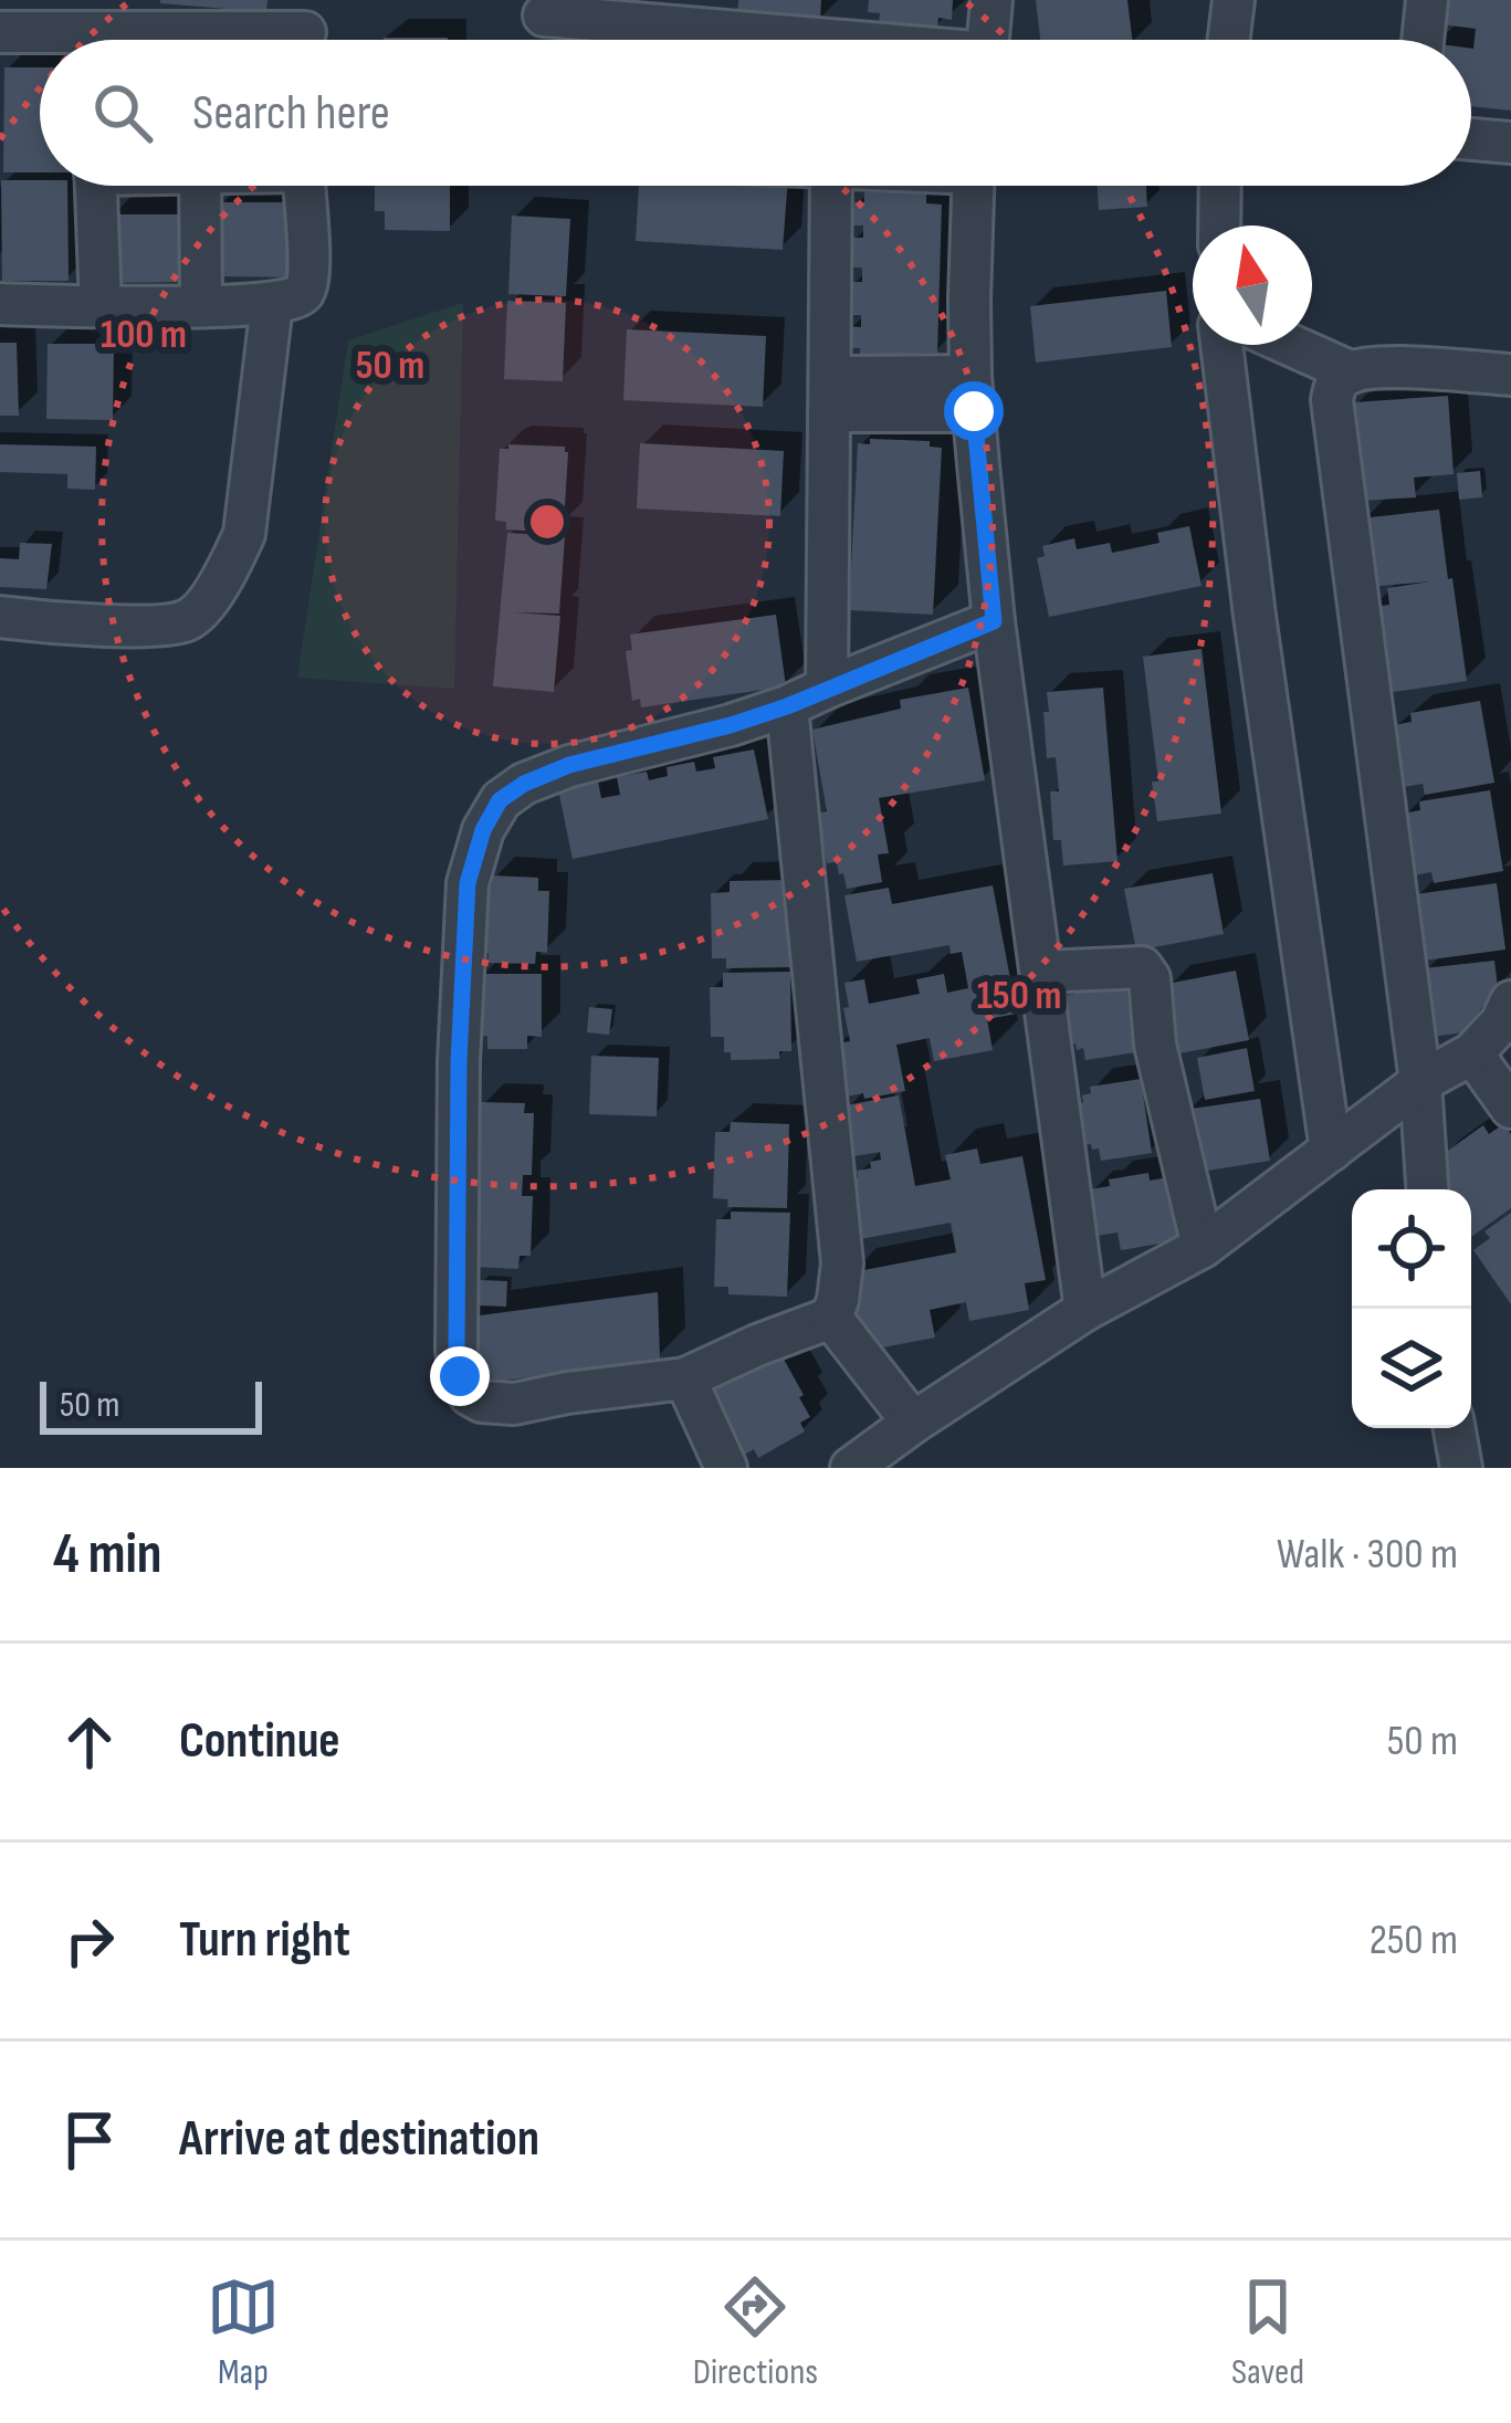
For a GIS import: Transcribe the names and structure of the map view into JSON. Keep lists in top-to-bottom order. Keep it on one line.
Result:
{"scale_bar":"50 m","north":"top","page":{"search":"Search here","scale":"50 m","heading":["4 min","Walk · 300 m"],"list":[["Continue","50 m"],["Turn right","250 m"],"Arrive at destination"],"nav":["Map","Directions","Saved"]},"rings":["100 m","50 m","150 m"]}
